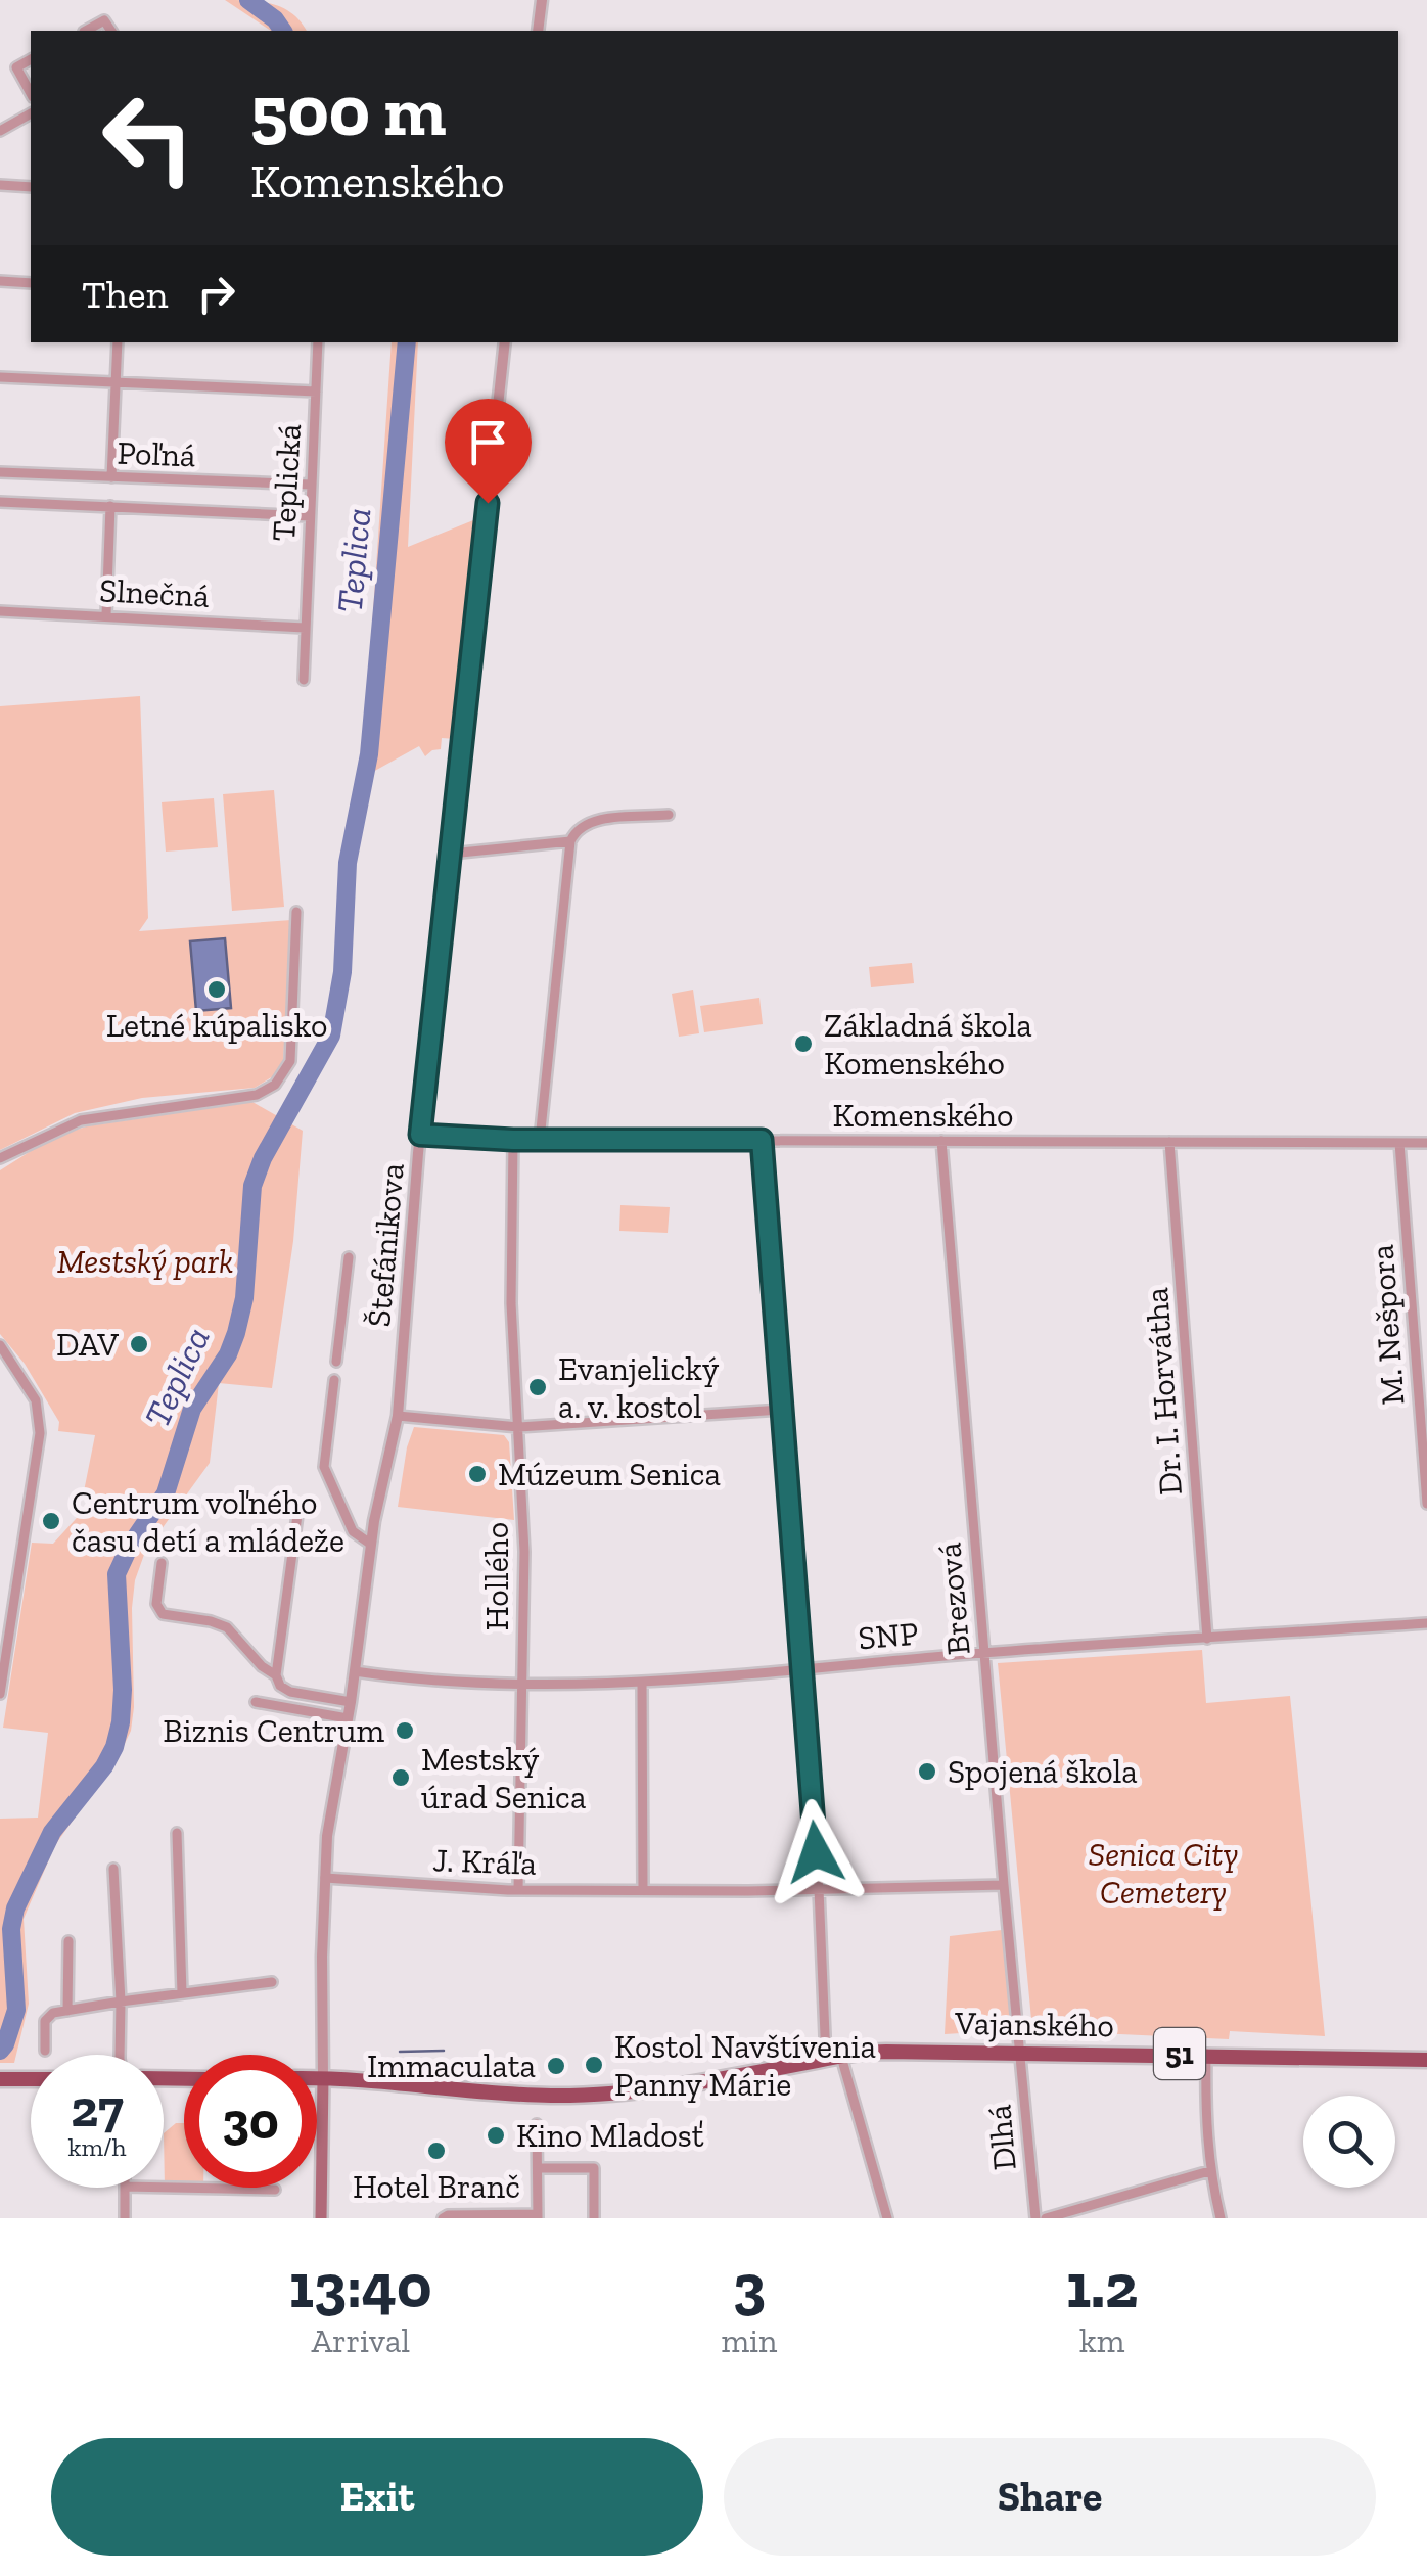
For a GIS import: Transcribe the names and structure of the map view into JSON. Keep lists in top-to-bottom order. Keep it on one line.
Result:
{"streets":{"main road":["Vajanského","51"],"street":["Poľná","Teplická","Slnečná","Komenského","Štefánikova","M. Nešpora","Dr. I. Horvátha","Hollého","Brezová","SNP","J. Kráľa","Dlhá"]},"crossings":[["Poľná","Teplická"],["Teplická","Slnečná"],["Komenského","Štefánikova"],["Komenského","M. Nešpora"],["Komenského","Dr. I. Horvátha"],["Komenského","Hollého"],["Komenského","Brezová"],["Štefánikova","SNP"],["Štefánikova","J. Kráľa"],["Štefánikova","51"],["Dr. I. Horvátha","SNP"],["Hollého","SNP"],["Hollého","J. Kráľa"],["Brezová","SNP"],["Brezová","J. Kráľa"],["Brezová","Vajanského"],["Brezová","Dlhá"],["Vajanského","51"],["Vajanského","Dlhá"]],"water":["Teplica"],"parks":["Mestský park","Senica City Cemetery"],"places":["Letné kúpalisko","Základná škola Komenského","DAV","Evanjelický a. v. kostol","Múzeum Senica","Centrum voľného času detí a mládeže","Biznis Centrum","Spojená škola","Mestský úrad Senica","Kostol Navštívenia Panny Márie","Immaculata","Kino Mladosť","Hotel Branč"],"page":{"turn":["500 m","Komenského"],"then":"Then","speed":"27 km/h","limit":"30","eta":["13:40","Arrival","3","min","1.2","km"],"buttons":["Exit","Share"]}}
